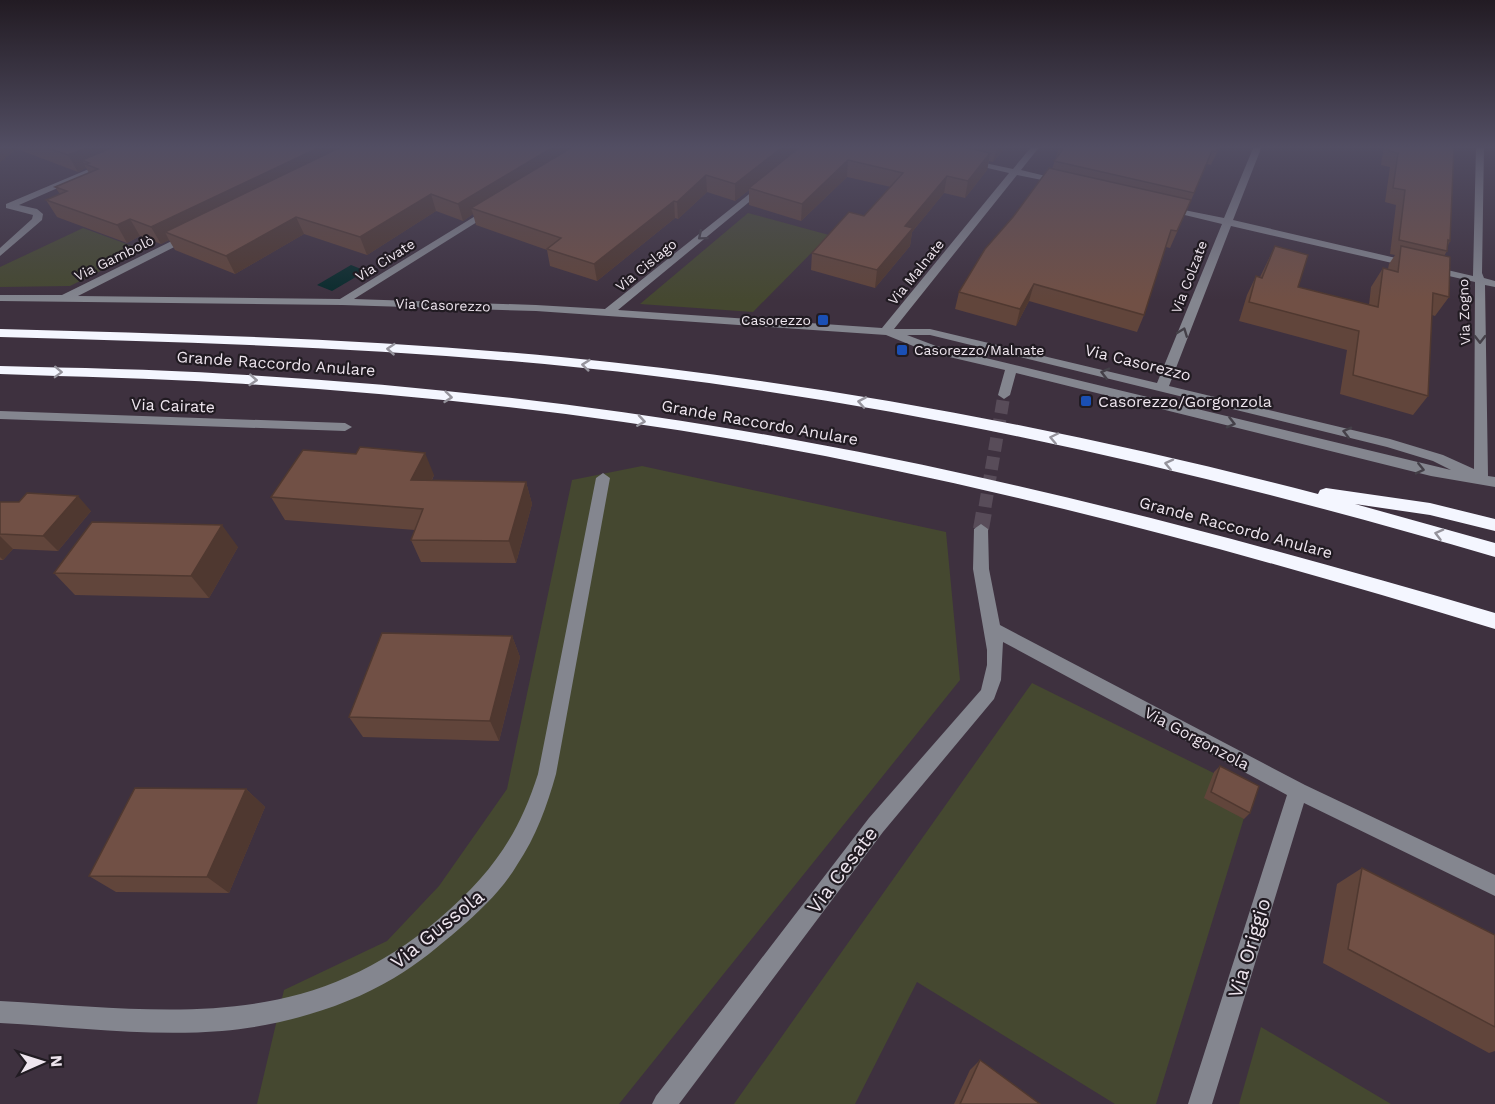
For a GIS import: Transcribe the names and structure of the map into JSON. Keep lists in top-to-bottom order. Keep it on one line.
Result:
{"streets":{"highway":["Grande Raccordo Anulare"],"street":["Via Gambolò","Via Civate","Via Cislago","Via Malnate","Via Colzate","Via Casorezzo","Via Zogno","Via Cairate","Via Gorgonzola","Via Cesate","Via Gussola","Via Origgio"]},"crossings":[["Via Gambolò","Via Casorezzo"],["Via Civate","Via Casorezzo"],["Via Cislago","Via Casorezzo"],["Via Malnate","Via Casorezzo"],["Via Colzate","Via Casorezzo"],["Via Casorezzo","Via Zogno"],["Via Gorgonzola","Via Cesate"],["Via Gorgonzola","Via Origgio"]],"one_way":["Via Cislago","Via Colzate","Via Zogno"],"places":{"transit":["Casorezzo","Casorezzo/Malnate","Casorezzo/Gorgonzola"]},"north":"right"}
